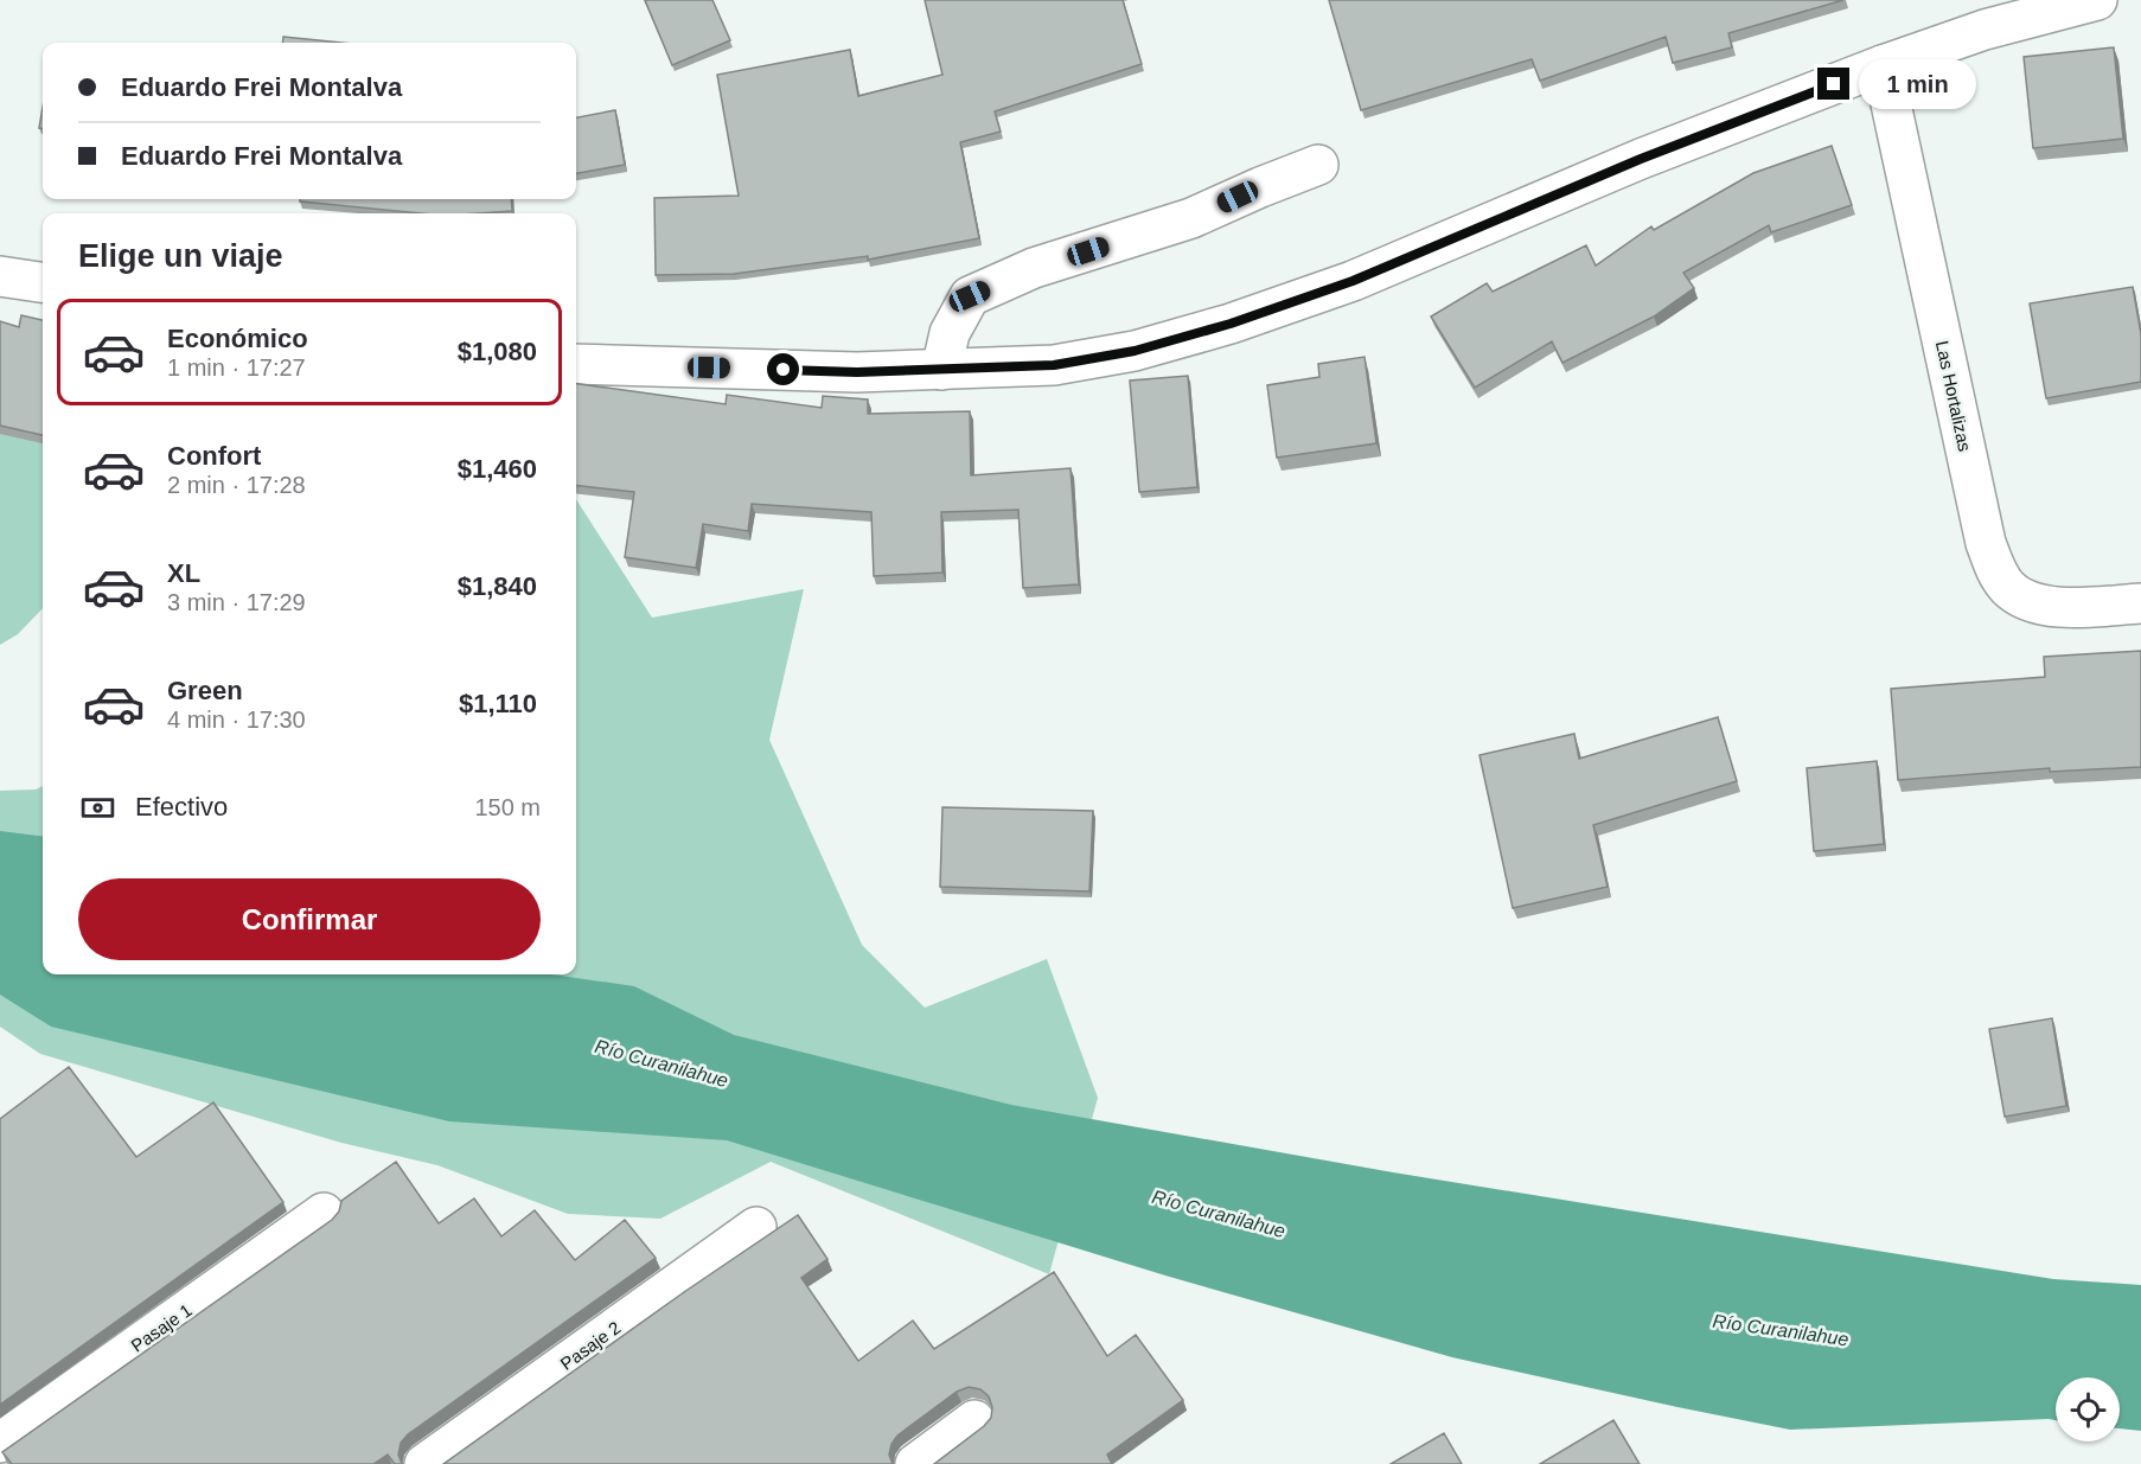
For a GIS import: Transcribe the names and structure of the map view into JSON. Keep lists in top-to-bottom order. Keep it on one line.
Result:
{"streets":{"street":["Las Hortalizas","Pasaje 1","Pasaje 2"]},"water":["Río Curanilahue"],"page":{"banner":["Eduardo Frei Montalva","Eduardo Frei Montalva"],"bubble":"1 min","heading":"Elige un viaje","list":[{"name":"Económico","note":"1 min · 17:27","value":"$1,080"},{"name":"Confort","note":"2 min · 17:28","value":"$1,460"},{"name":"XL","note":"3 min · 17:29","value":"$1,840"},{"name":"Green","note":"4 min · 17:30","value":"$1,110"}],"pay":["Efectivo","150 m"],"buttons":"Confirmar"}}
